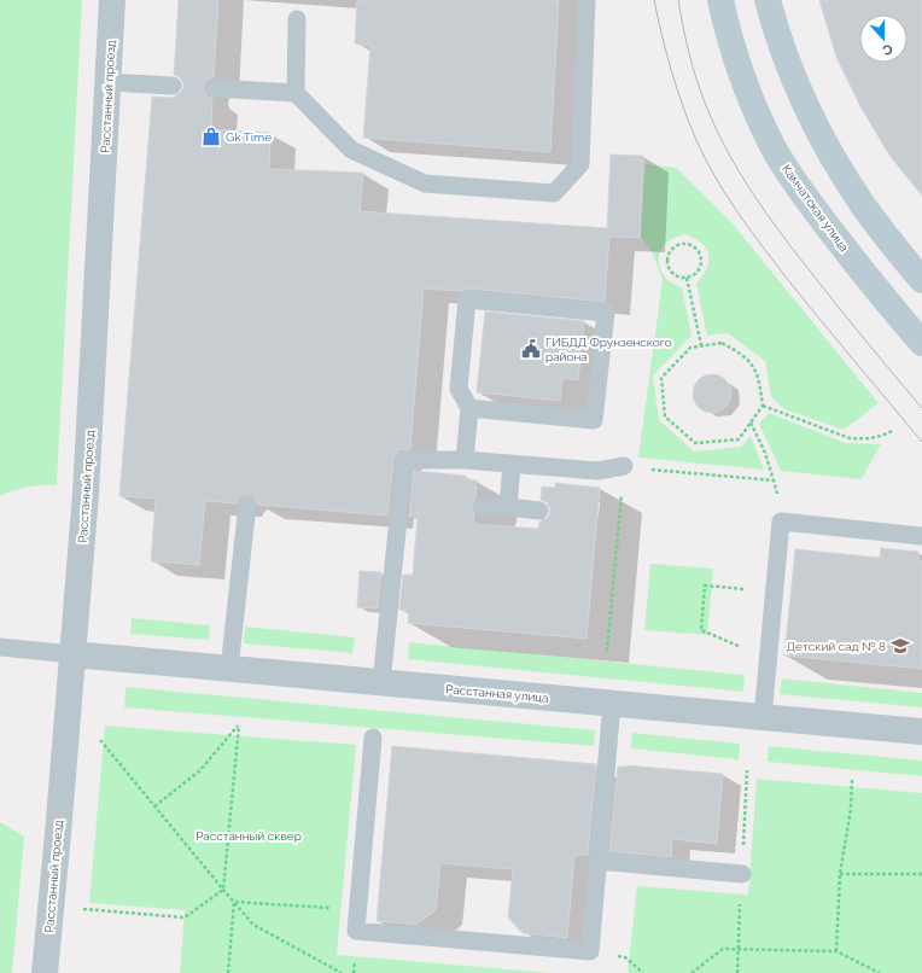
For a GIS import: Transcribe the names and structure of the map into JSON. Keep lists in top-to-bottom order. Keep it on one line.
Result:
{"streets":{"main road":["Камчатская улица"],"street":["Расстанный проезд","Расстанная улица"]},"crossings":[["Расстанный проезд","Расстанная улица"]],"parks":["Расстанный сквер"],"places":{"shop":["Gk Time"],"public building":["ГИБДД Фрунзенского района"],"school or university":["Детский сад № 8"]},"north":"bottom"}
